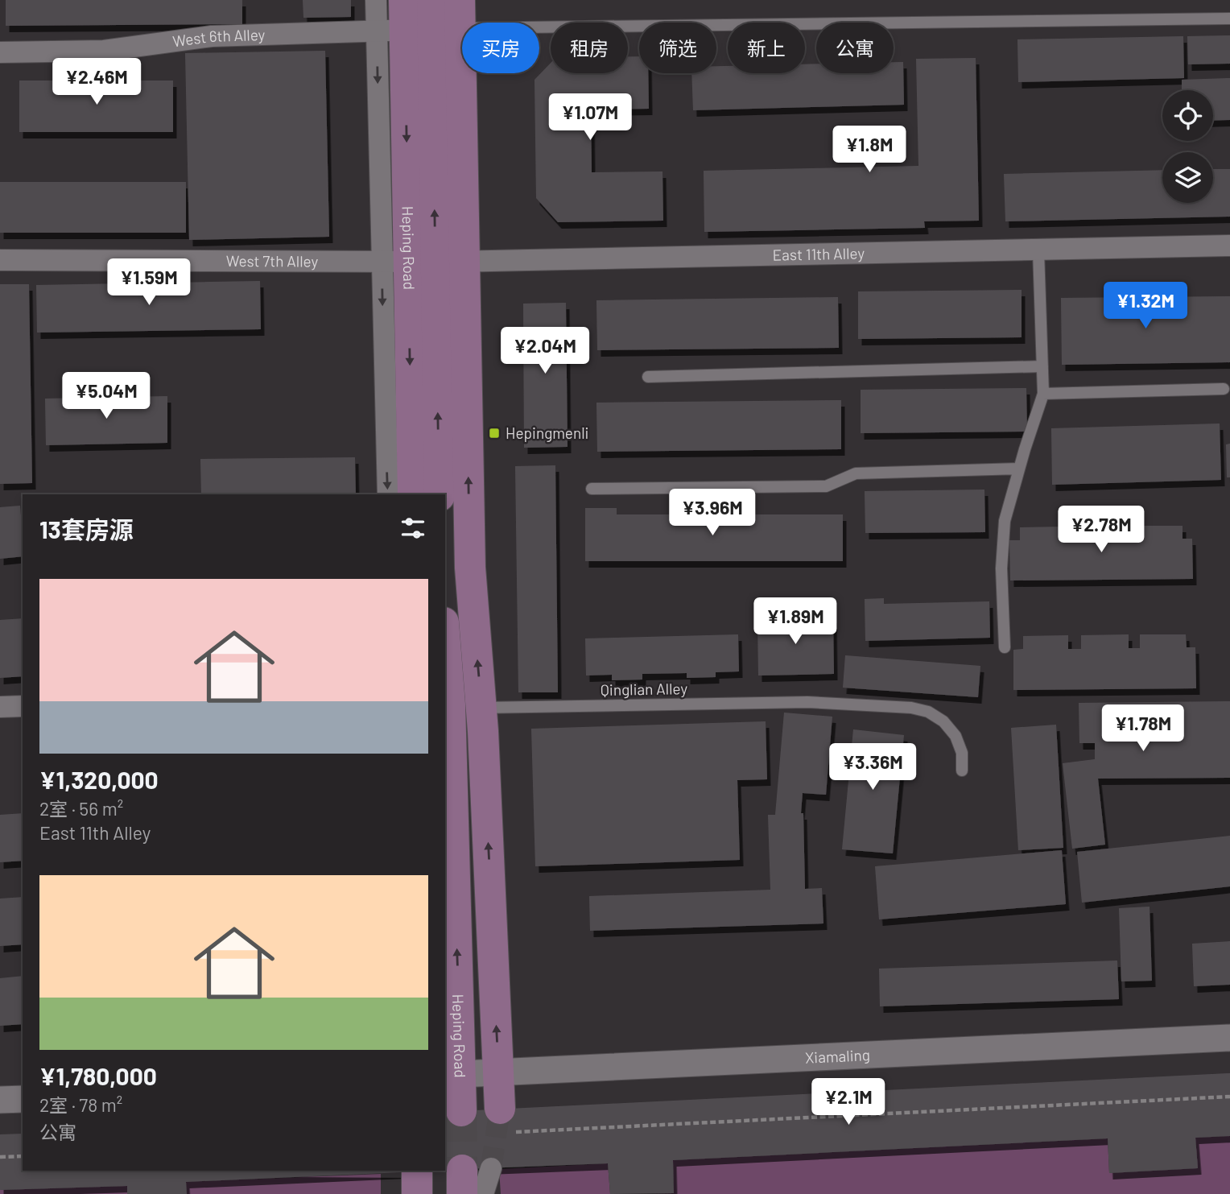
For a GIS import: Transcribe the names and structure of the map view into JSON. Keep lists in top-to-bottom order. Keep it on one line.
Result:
{"streets":{"main road":["Heping Road"],"street":["West 6th Alley","East 11th Alley","West 7th Alley","Xiamaling"],"lane":["Qinglian Alley"]},"crossings":[["West 6th Alley","Heping Road"],["Heping Road","East 11th Alley"],["Heping Road","West 7th Alley"],["Heping Road","Xiamaling"],["East 11th Alley","West 7th Alley"]],"places":{"transit":["Hepingmenli"]},"page":{"chip":["买房","租房","筛选","新上","公寓"],"price":["¥2.46M","¥1.07M","¥1.8M","¥1.59M","¥1.32M","¥2.04M","¥5.04M","¥3.96M","¥2.78M","¥1.89M","¥1.78M","¥3.36M","¥2.1M"],"heading":"13套房源","list":[{"name":"¥1,320,000","note":"2室 · 56 m² · East 11th Alley"},{"name":"¥1,780,000","note":"2室 · 78 m² · 公寓"}]}}
